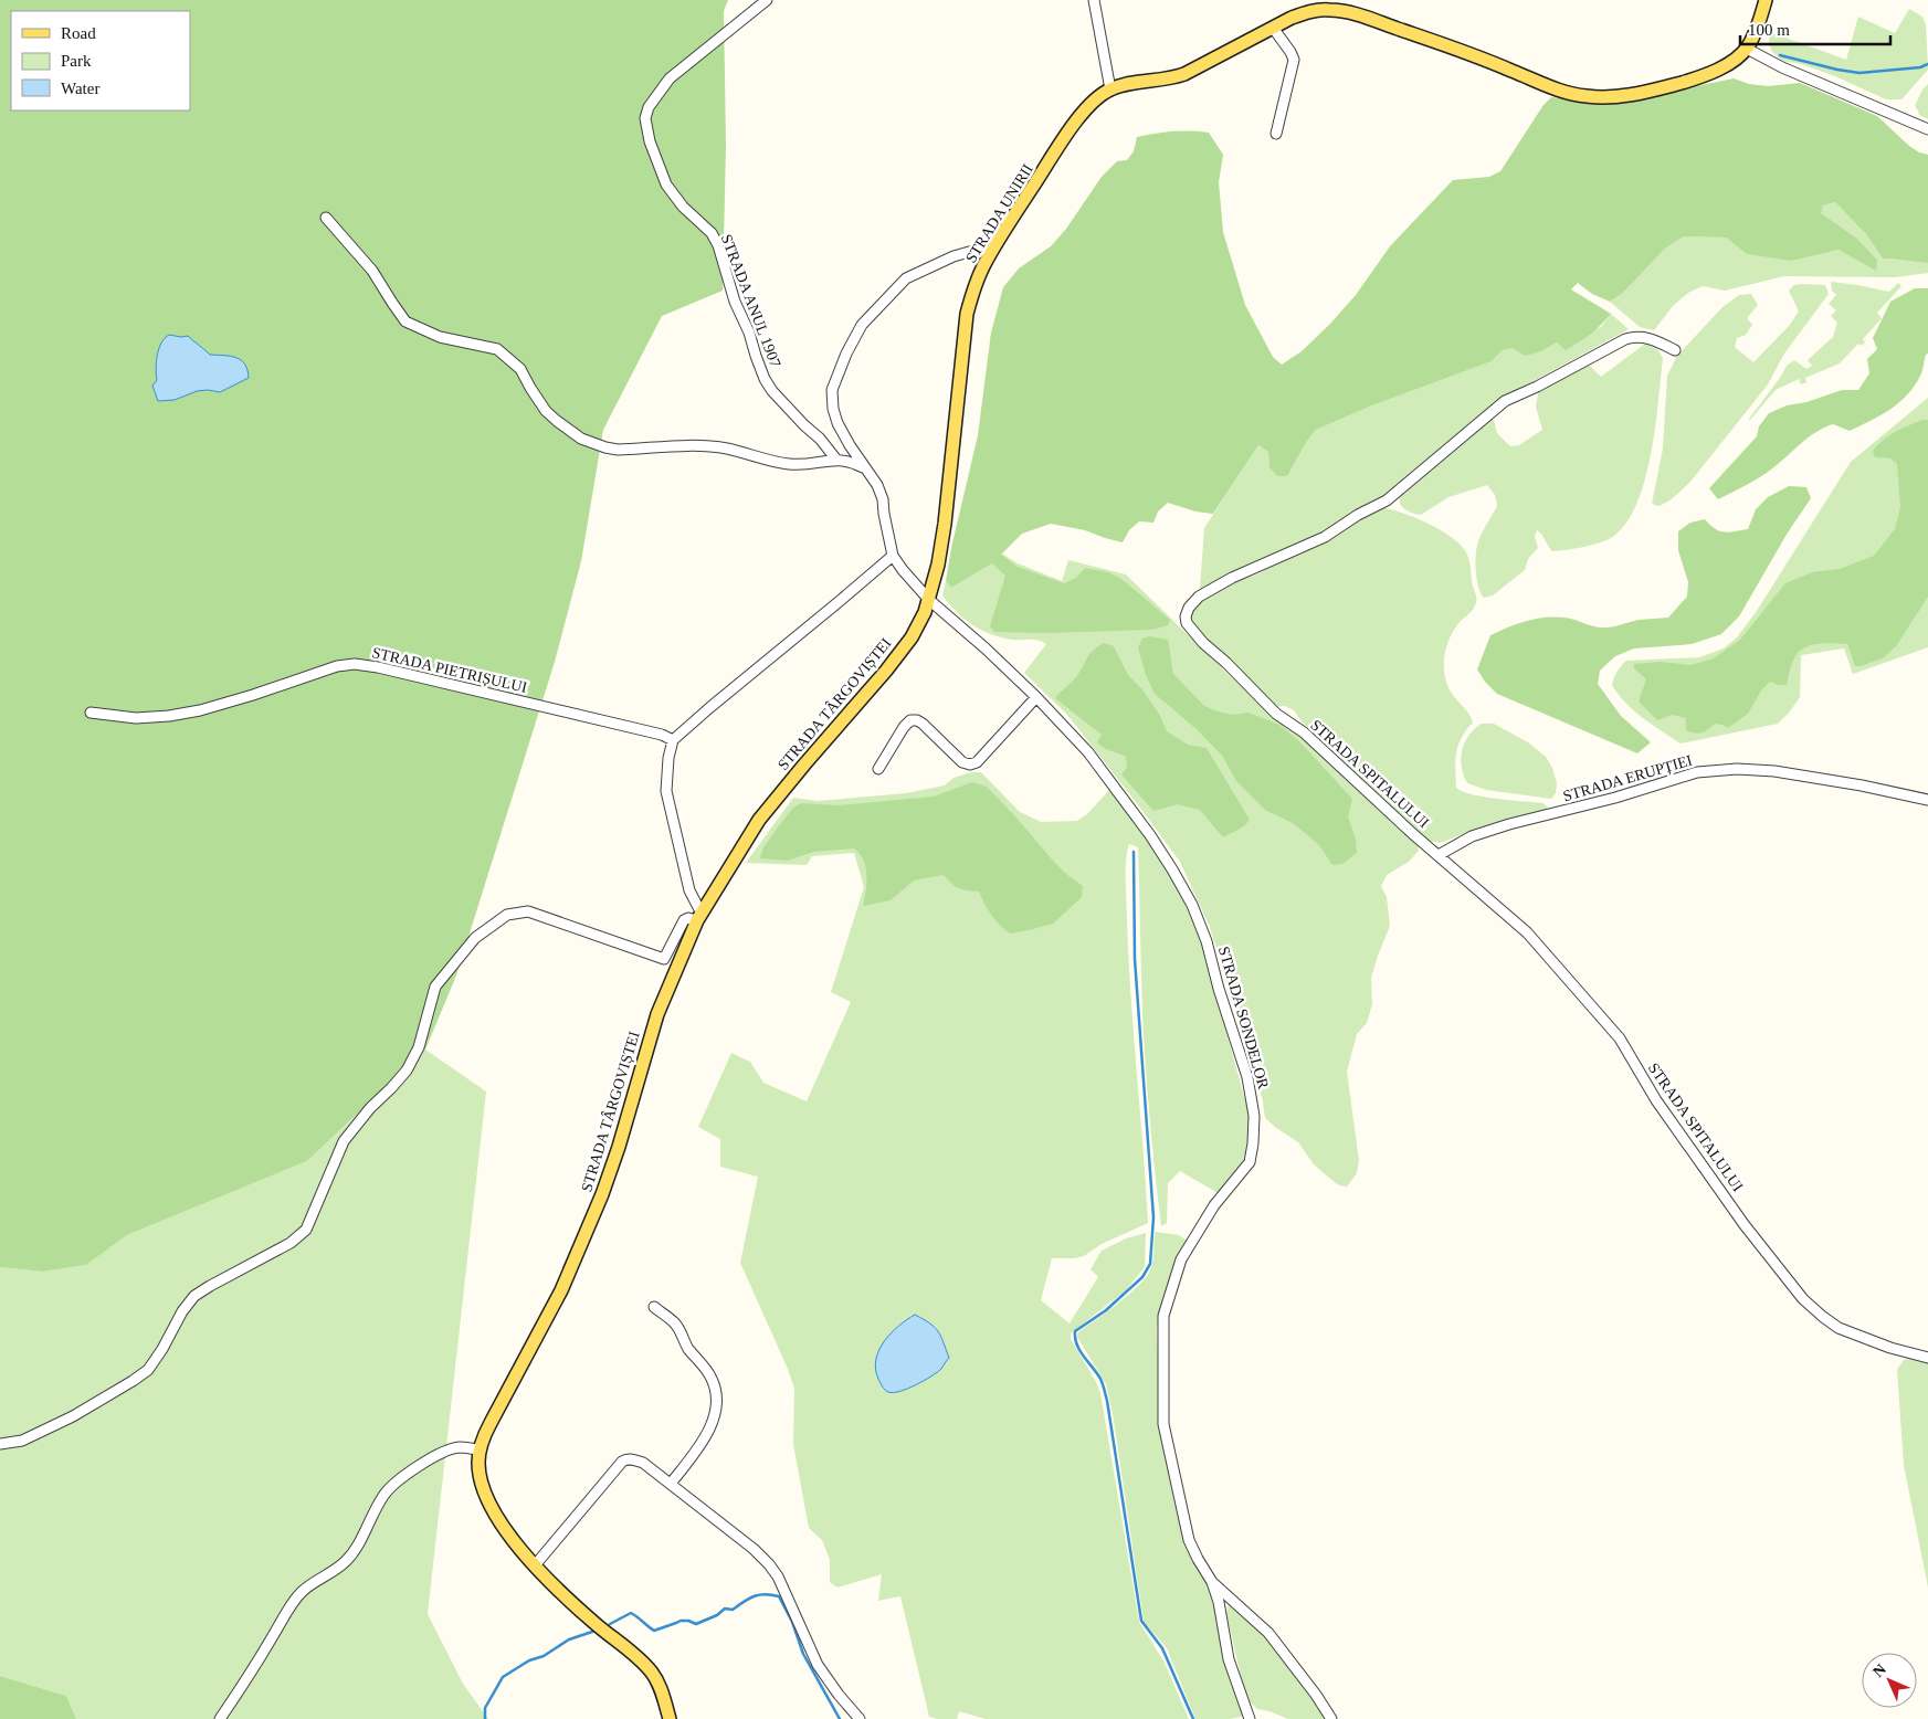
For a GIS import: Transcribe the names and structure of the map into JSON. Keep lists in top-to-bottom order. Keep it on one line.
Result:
{"streets":{"main road":["STRADA UNIRII","STRADA TÂRGOVIȘTEI"],"street":["STRADA ANUL 1907","STRADA PIETRIȘULUI","STRADA SPITALULUI","STRADA ERUPȚIEI","STRADA SONDELOR"]},"crossings":[["STRADA UNIRII","STRADA TÂRGOVIȘTEI"],["STRADA UNIRII","STRADA SONDELOR"],["STRADA TÂRGOVIȘTEI","STRADA SONDELOR"],["STRADA SPITALULUI","STRADA ERUPȚIEI"]],"legend":["Road","Park","Water"],"scale_bar":"100 m","north":"top left"}
